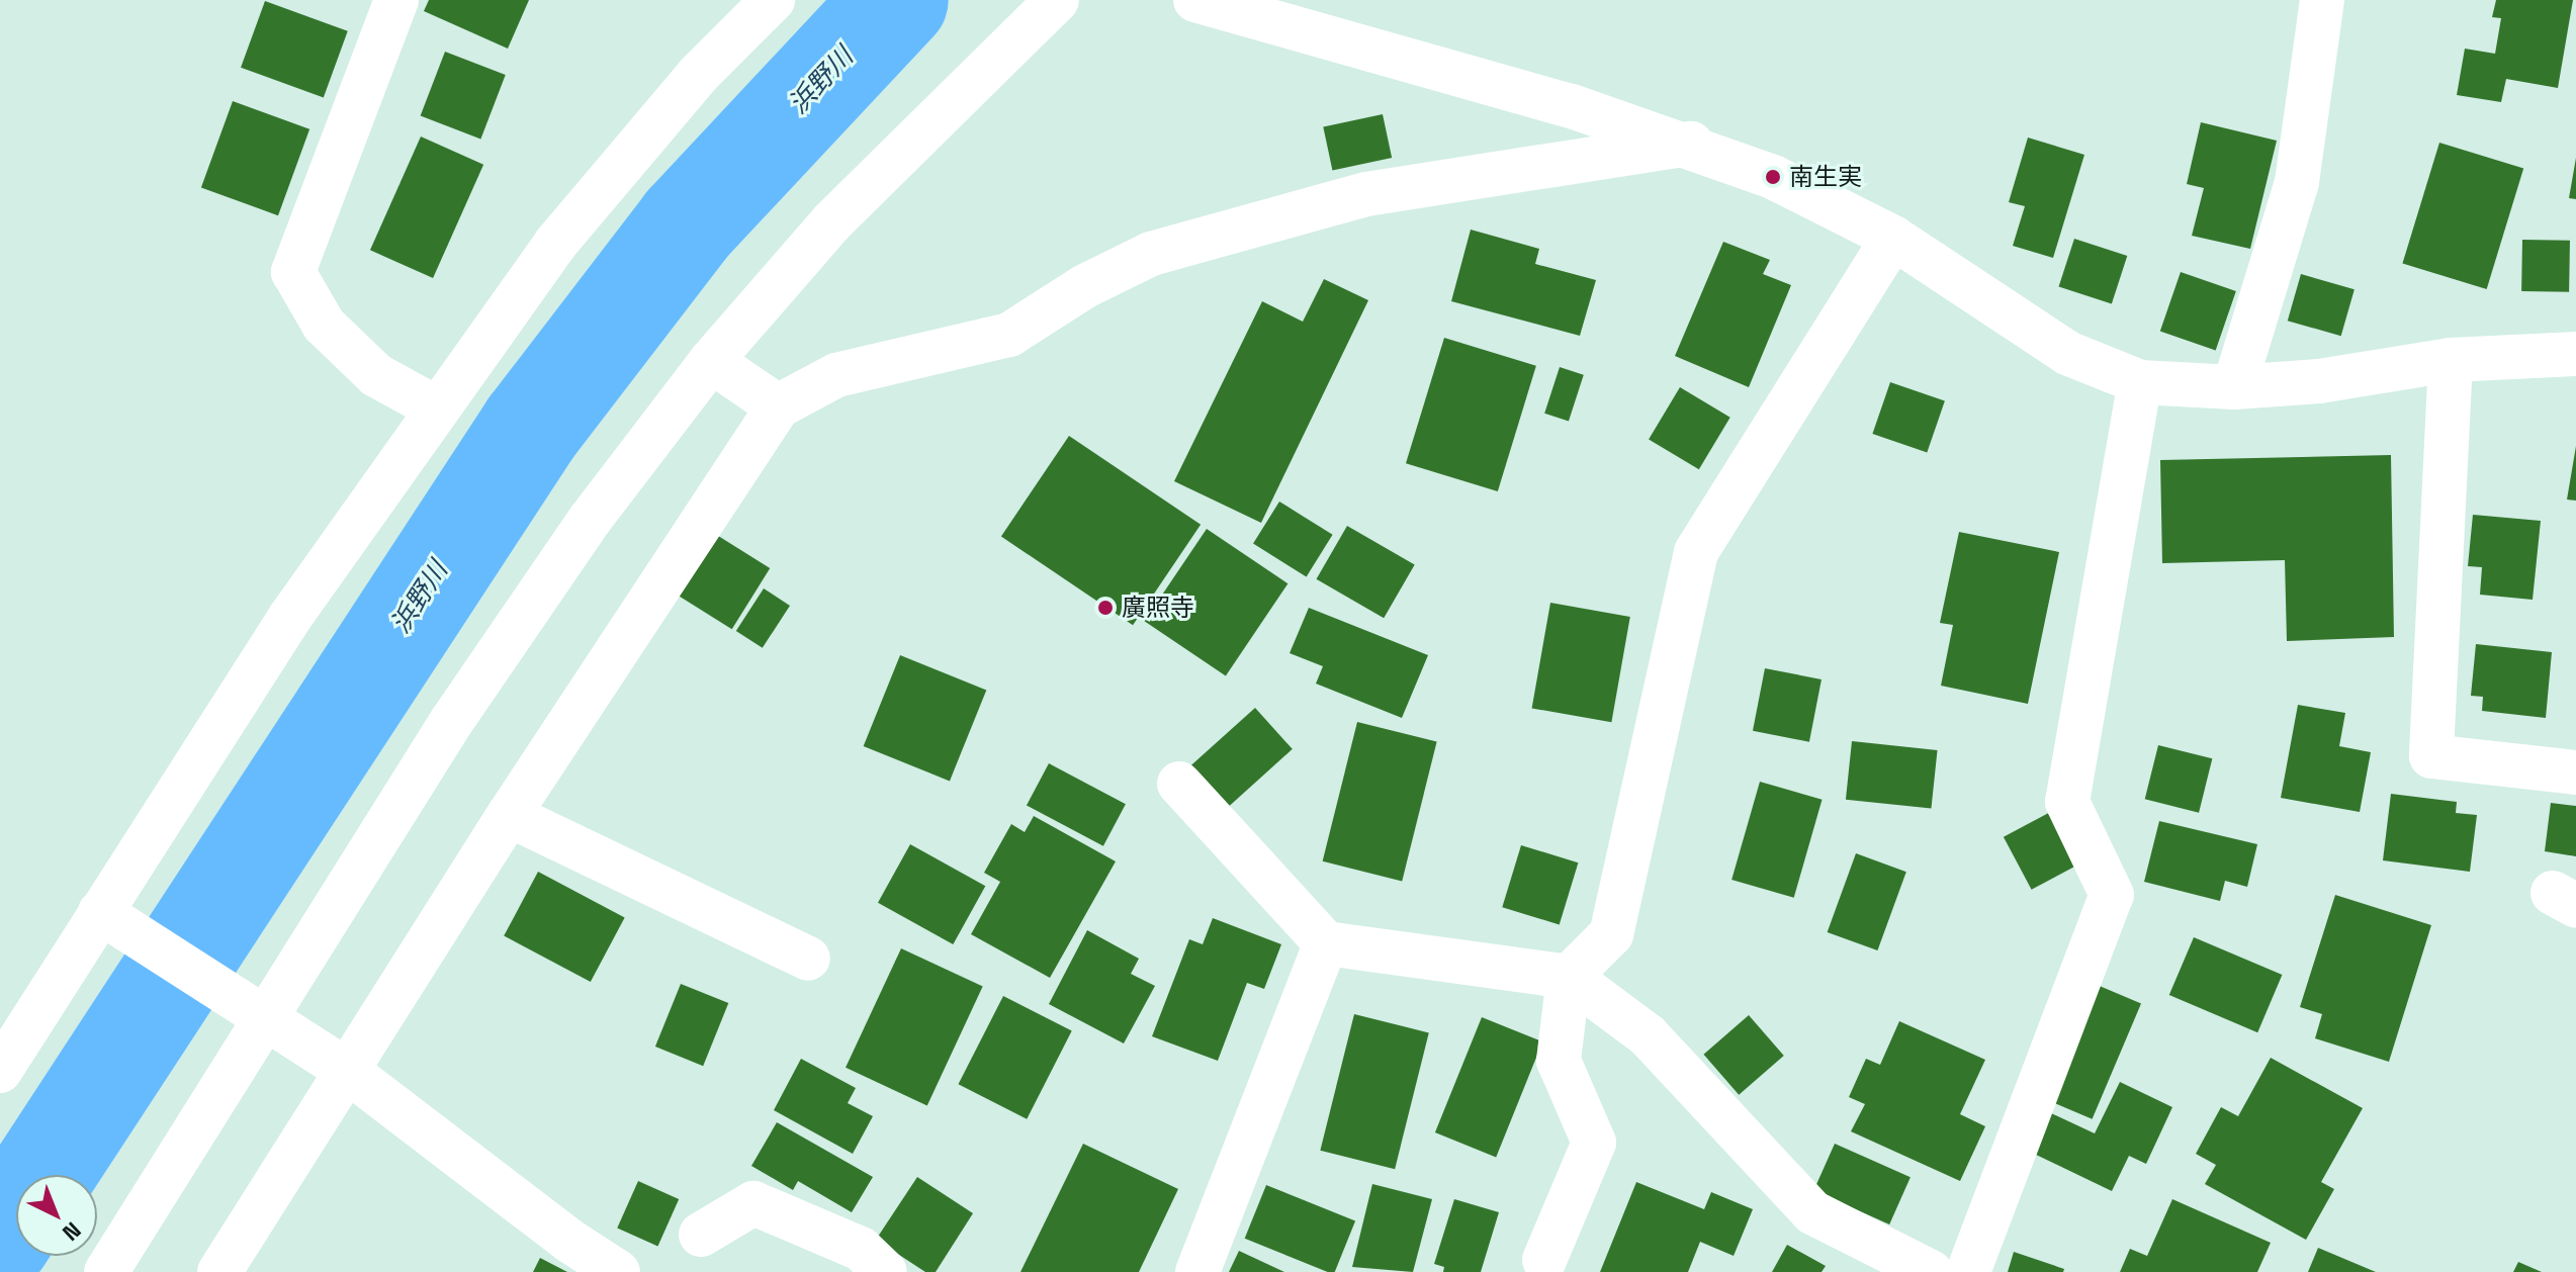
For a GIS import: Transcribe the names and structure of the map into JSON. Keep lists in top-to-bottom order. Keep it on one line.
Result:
{"water":["浜野川"],"places":["南生実","廣照寺"],"north":"bottom right"}
